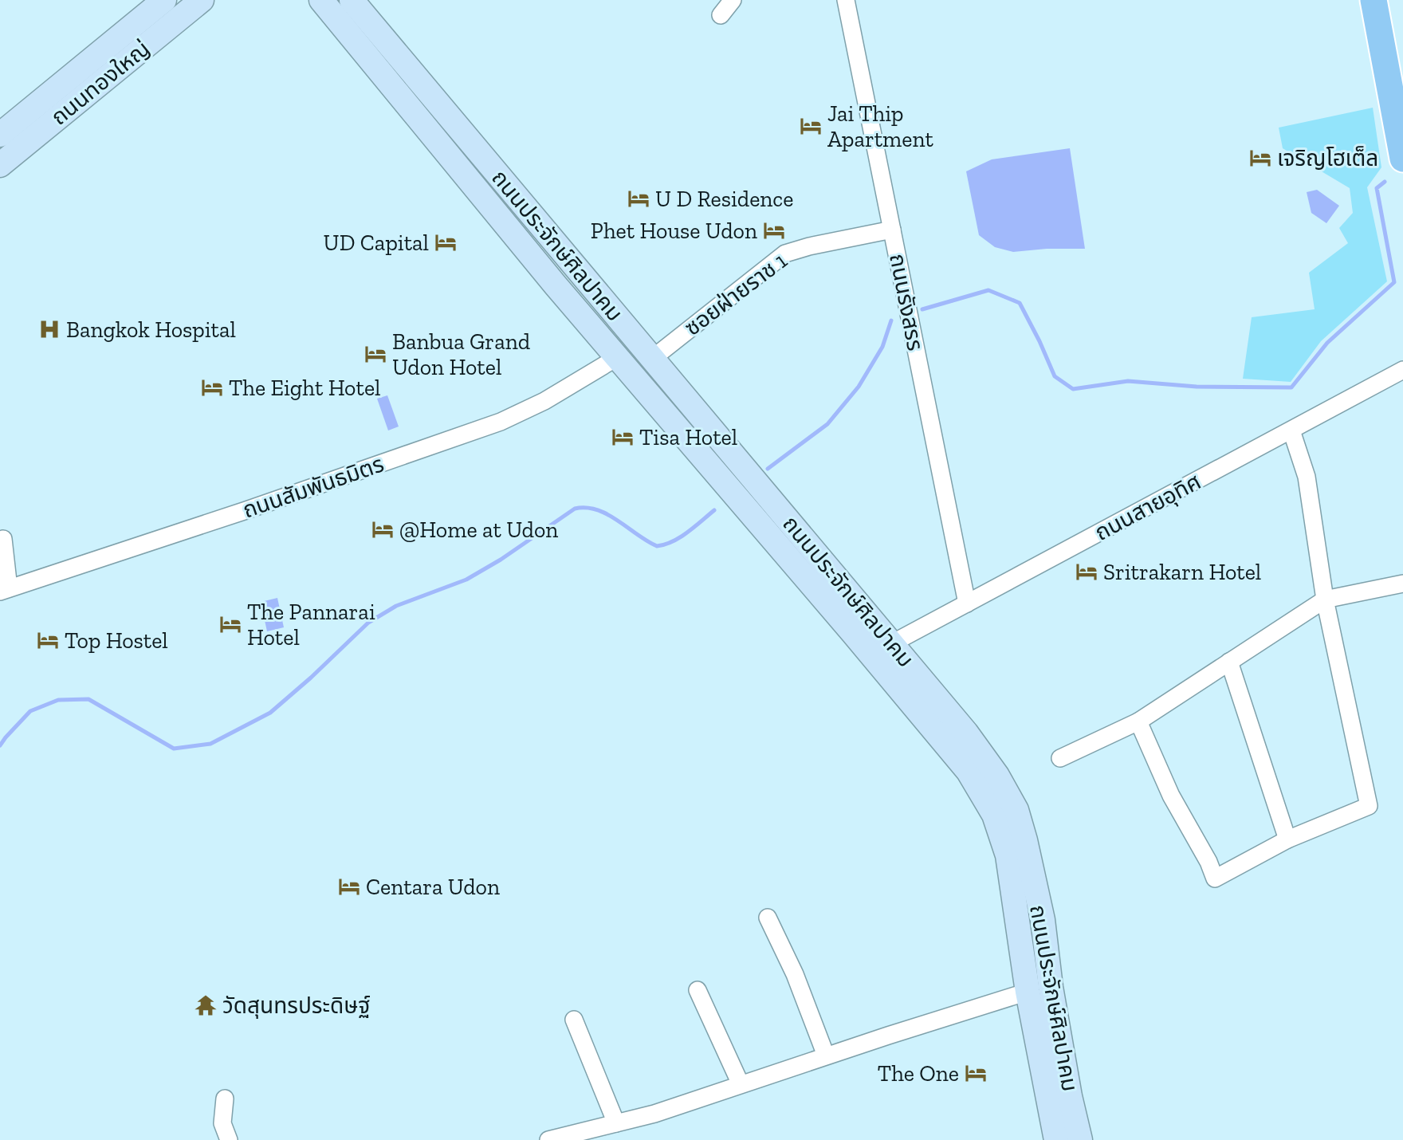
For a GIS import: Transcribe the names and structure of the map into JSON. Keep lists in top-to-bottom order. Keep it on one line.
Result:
{"streets":{"street":["ถนนทองใหญ่","ถนนประจักษ์ศิลปาคม","ซอยฝ่ายราช 1","ถนนรังสรร","ถนนสัมพันธมิตร","ถนนสายอุทิศ"]},"crossings":[["ถนนประจักษ์ศิลปาคม","ซอยฝ่ายราช 1"],["ถนนประจักษ์ศิลปาคม","ถนนสัมพันธมิตร"],["ถนนประจักษ์ศิลปาคม","ถนนสายอุทิศ"],["ซอยฝ่ายราช 1","ถนนรังสรร"],["ถนนรังสรร","ถนนสายอุทิศ"]],"places":{"hotel":["Jai Thip Apartment","เจริญโฮเต็ล","U D Residence","Phet House Udon","UD Capital","Banbua Grand Udon Hotel","The Eight Hotel","Tisa Hotel","@Home at Udon","Sritrakarn Hotel","The Pannarai Hotel","Top Hostel","Centara Udon","The One"],"hospital":["Bangkok Hospital"],"temple":["วัดสุนทรประดิษฐ์"]}}
